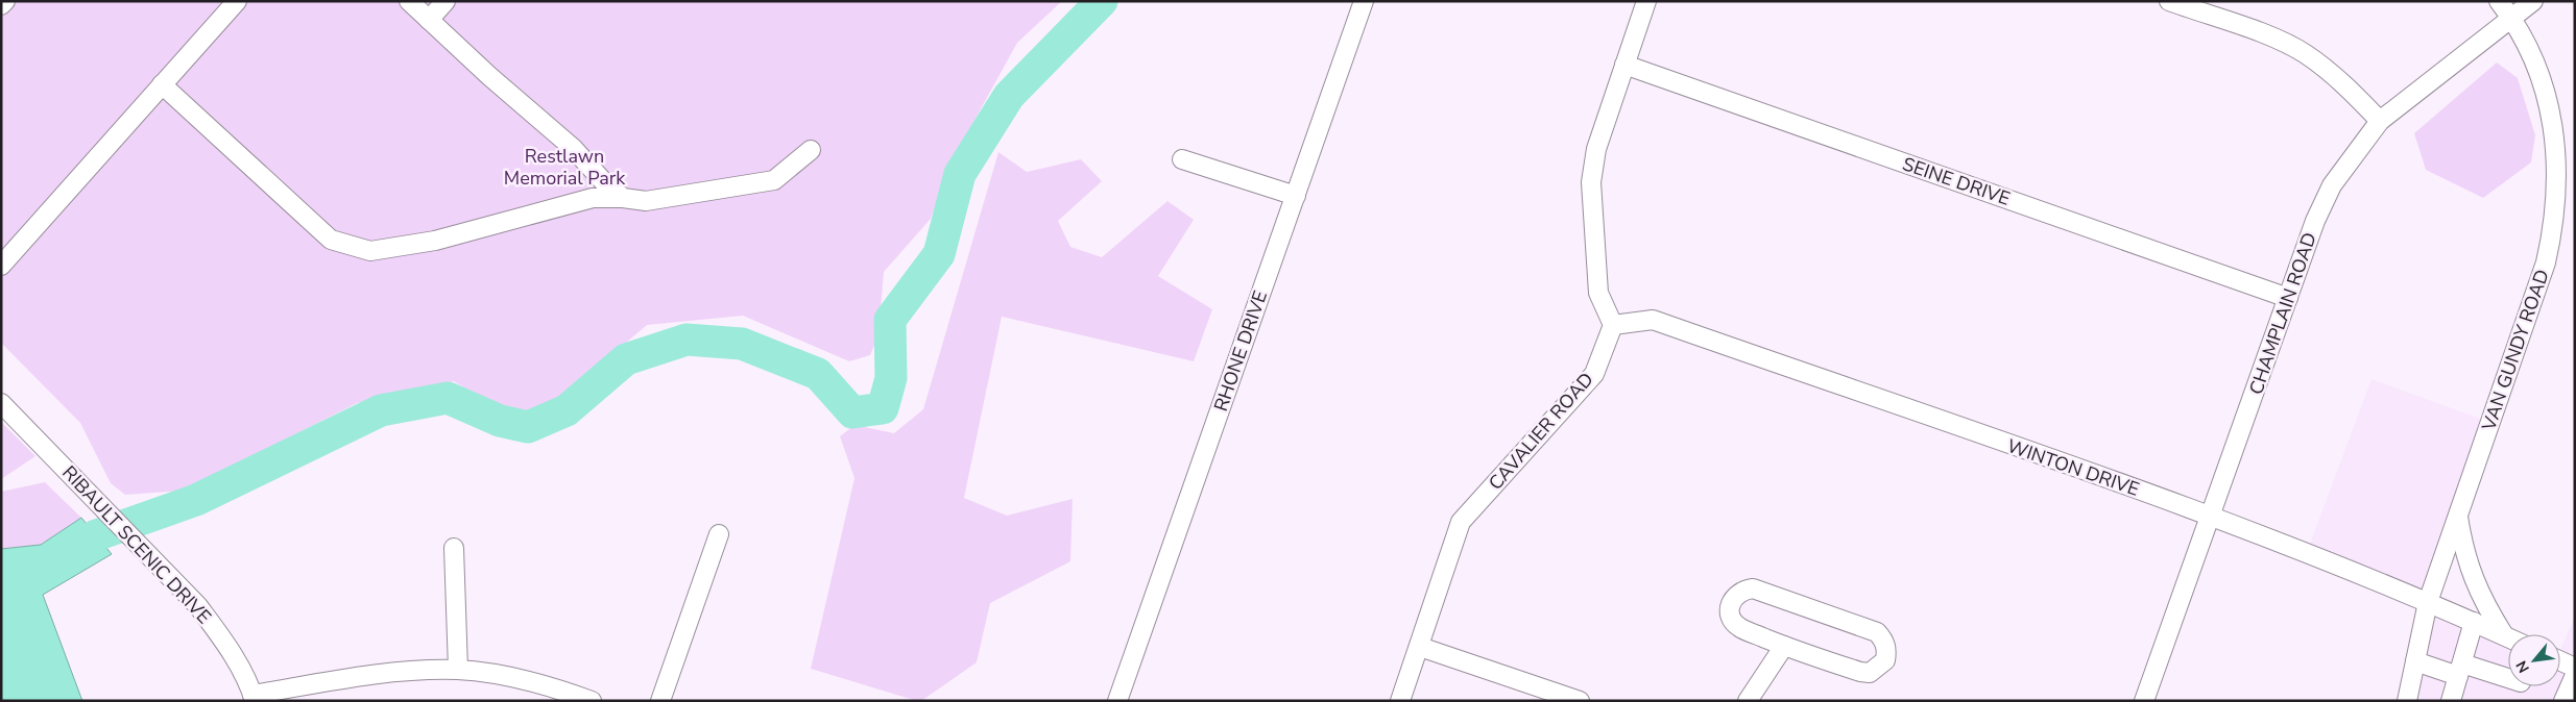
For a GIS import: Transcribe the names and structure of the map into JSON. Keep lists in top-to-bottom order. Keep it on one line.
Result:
{"streets":{"street":["SEINE DRIVE","CHAMPLAIN ROAD","VAN GUNDY ROAD","RHONE DRIVE","CAVALIER ROAD","WINTON DRIVE","RIBAULT SCENIC DRIVE"]},"crossings":[["SEINE DRIVE","CHAMPLAIN ROAD"],["CHAMPLAIN ROAD","VAN GUNDY ROAD"],["CHAMPLAIN ROAD","WINTON DRIVE"],["VAN GUNDY ROAD","WINTON DRIVE"],["CAVALIER ROAD","WINTON DRIVE"]],"parks":["Restlawn Memorial Park"],"north":"bottom left"}
